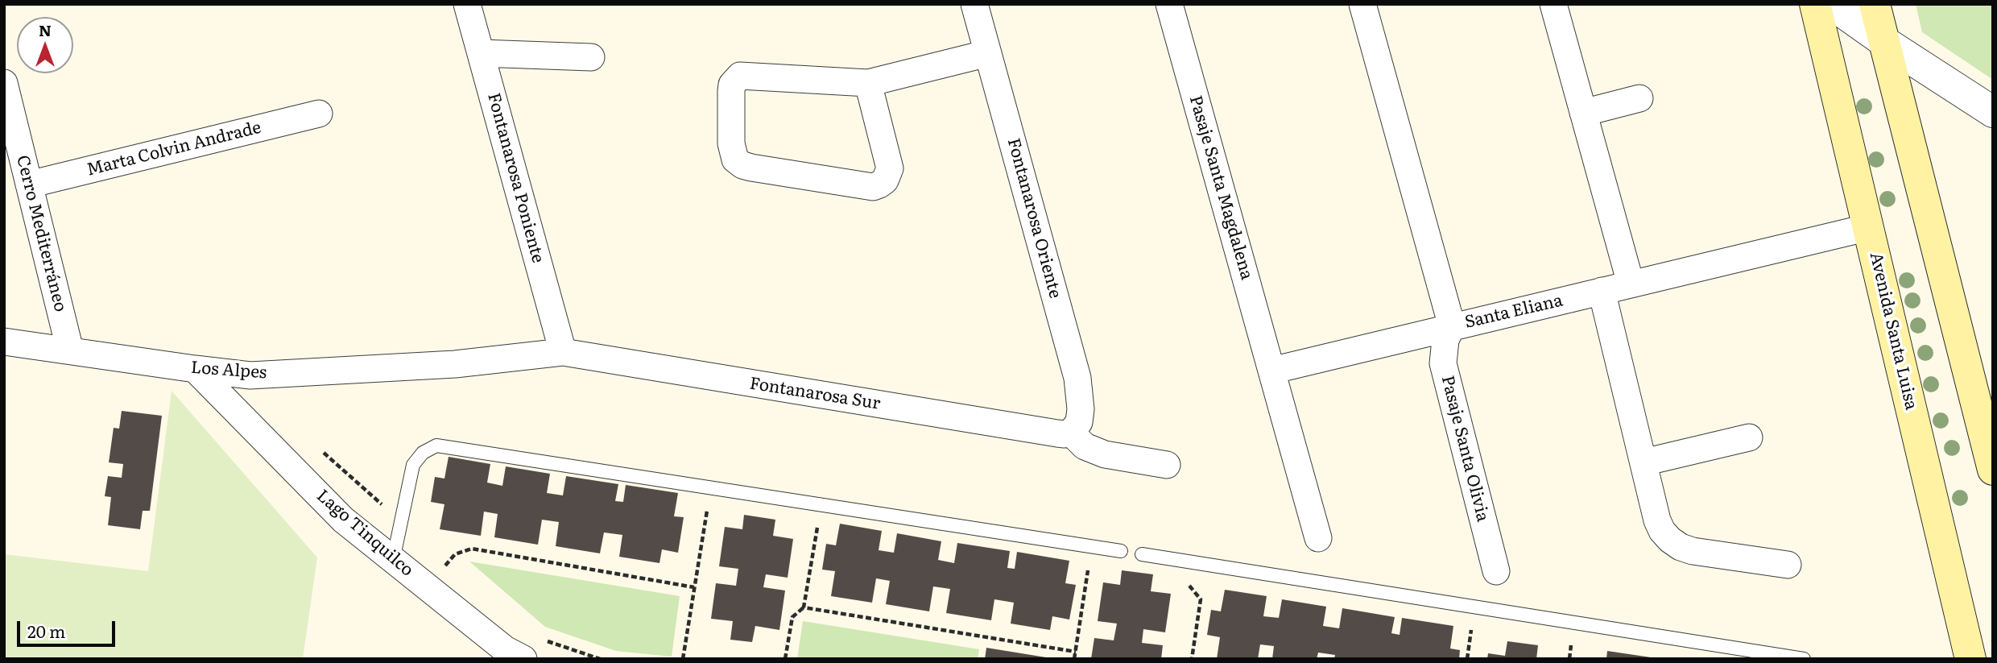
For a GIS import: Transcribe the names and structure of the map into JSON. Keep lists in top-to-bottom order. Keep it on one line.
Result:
{"streets":{"main road":["Avenida Santa Luisa"],"street":["Marta Colvin Andrade","Fontanarosa Poniente","Pasaje Santa Magdalena","Fontanarosa Oriente","Cerro Mediterráneo","Santa Eliana","Los Alpes","Fontanarosa Sur","Pasaje Santa Olivia","Lago Tinquilco"]},"crossings":[["Marta Colvin Andrade","Cerro Mediterráneo"],["Fontanarosa Poniente","Fontanarosa Sur"],["Fontanarosa Oriente","Fontanarosa Sur"],["Cerro Mediterráneo","Los Alpes"],["Santa Eliana","Avenida Santa Luisa"],["Santa Eliana","Pasaje Santa Olivia"],["Los Alpes","Fontanarosa Sur"],["Los Alpes","Lago Tinquilco"]],"scale_bar":"20 m","north":"top"}
